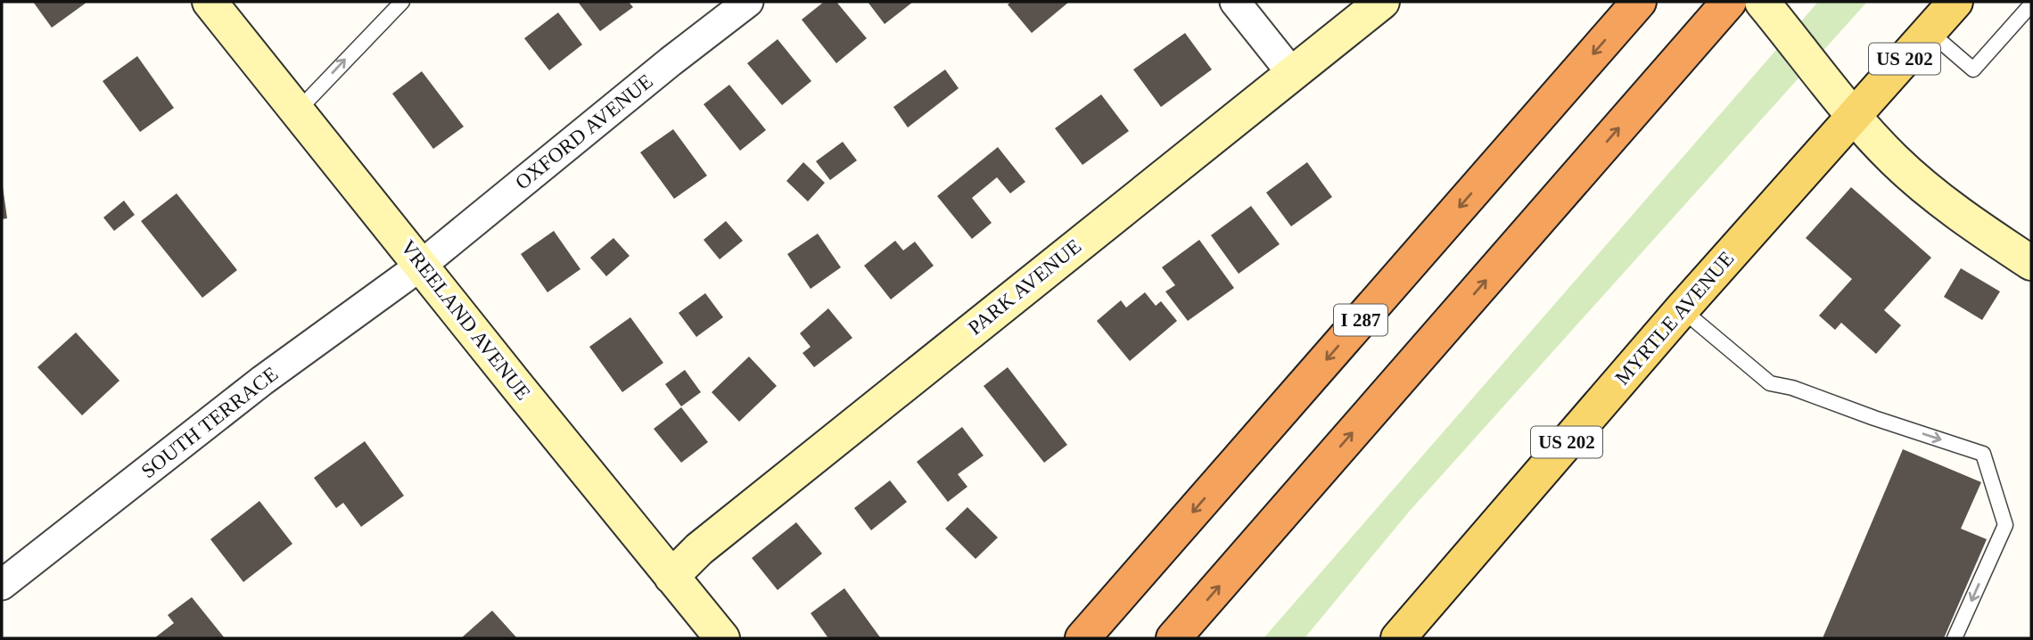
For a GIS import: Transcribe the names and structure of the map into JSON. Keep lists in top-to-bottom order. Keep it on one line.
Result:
{"streets":{"highway":["I 287"],"main road":["US 202","MYRTLE AVENUE"],"street":["OXFORD AVENUE","PARK AVENUE","VREELAND AVENUE","SOUTH TERRACE"]},"crossings":[["OXFORD AVENUE","VREELAND AVENUE"],["OXFORD AVENUE","SOUTH TERRACE"],["PARK AVENUE","VREELAND AVENUE"],["VREELAND AVENUE","SOUTH TERRACE"]]}
